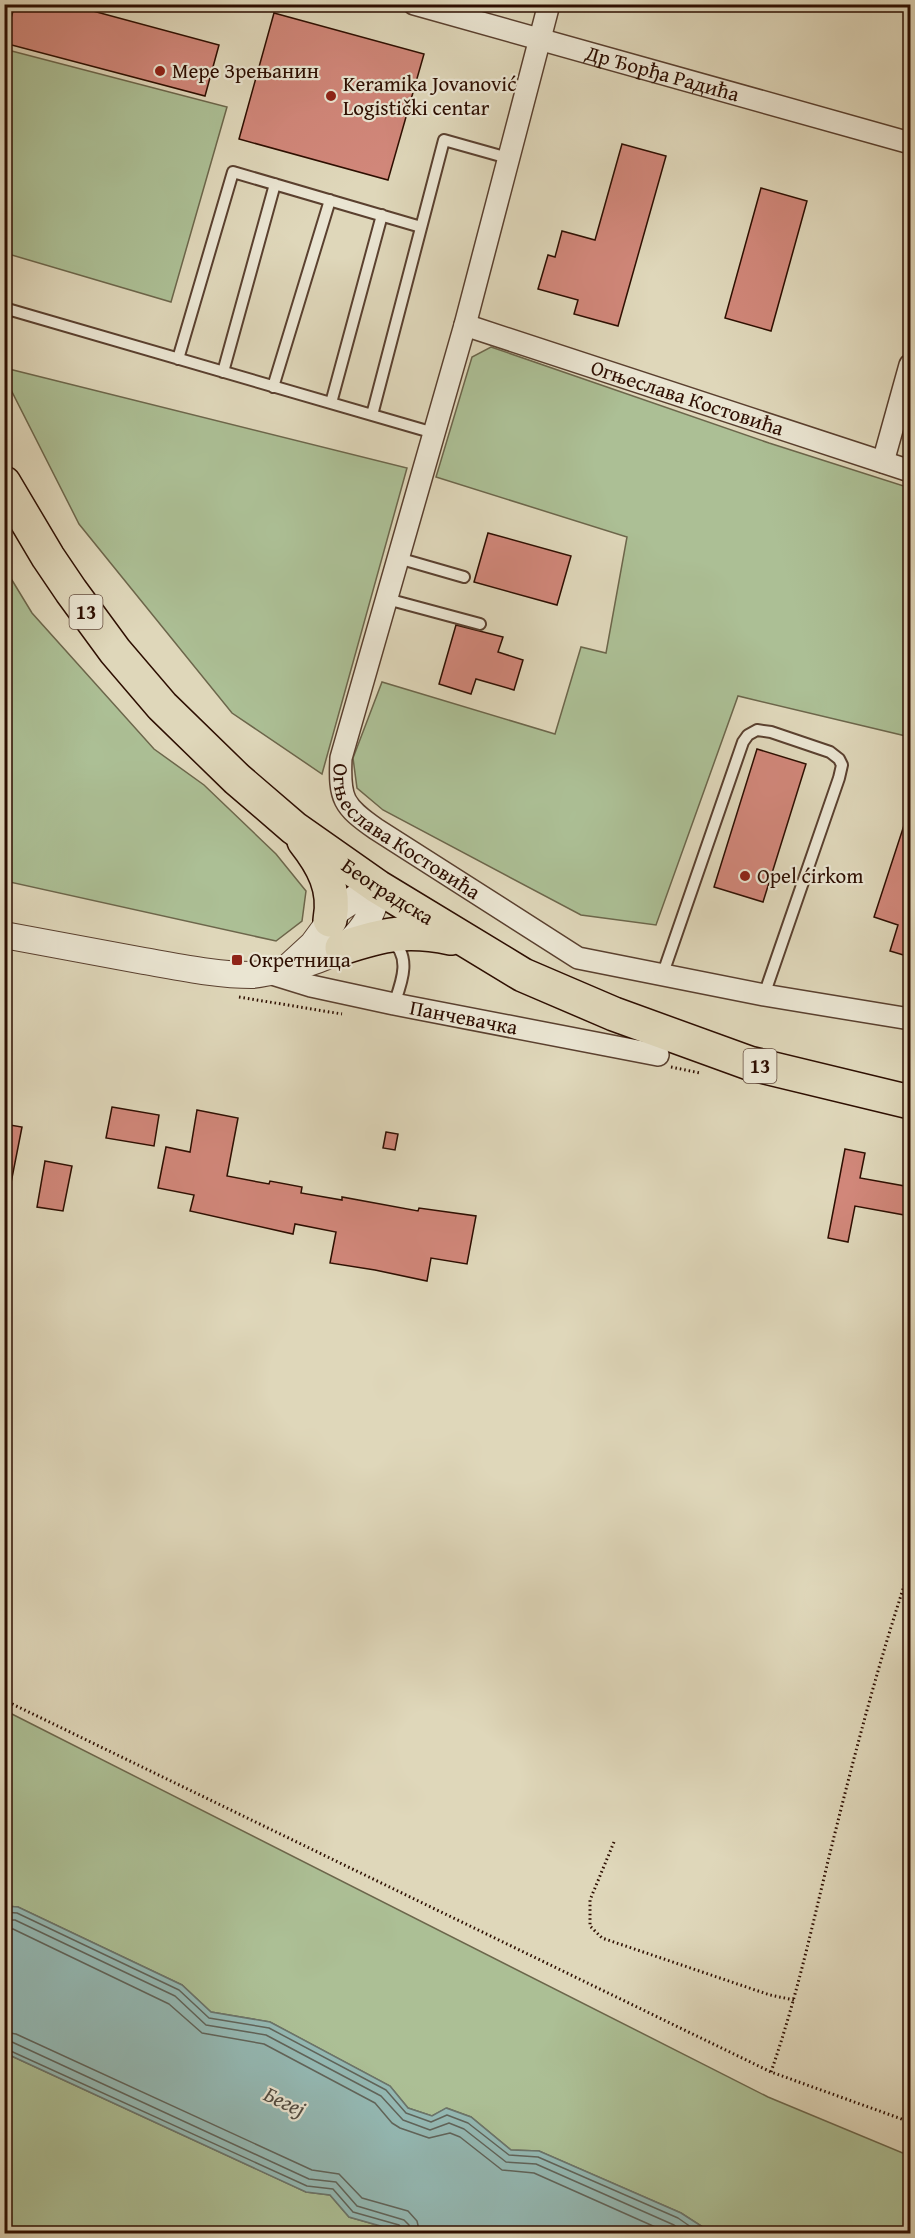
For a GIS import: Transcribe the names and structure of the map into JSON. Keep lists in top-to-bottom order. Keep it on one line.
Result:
{"streets":{"main road":["13","Београдска"],"street":["Др Ђорђа Радића","Огњеслава Костовића","Панчевачка"]},"crossings":[["Др Ђорђа Радића","Огњеслава Костовића"]],"water":["Бегеј"],"places":{"other":["Мере Зрењанин","Keramika Jovanović Logistički centar","Opel ćirkom"],"transit":["Окретница"]}}
